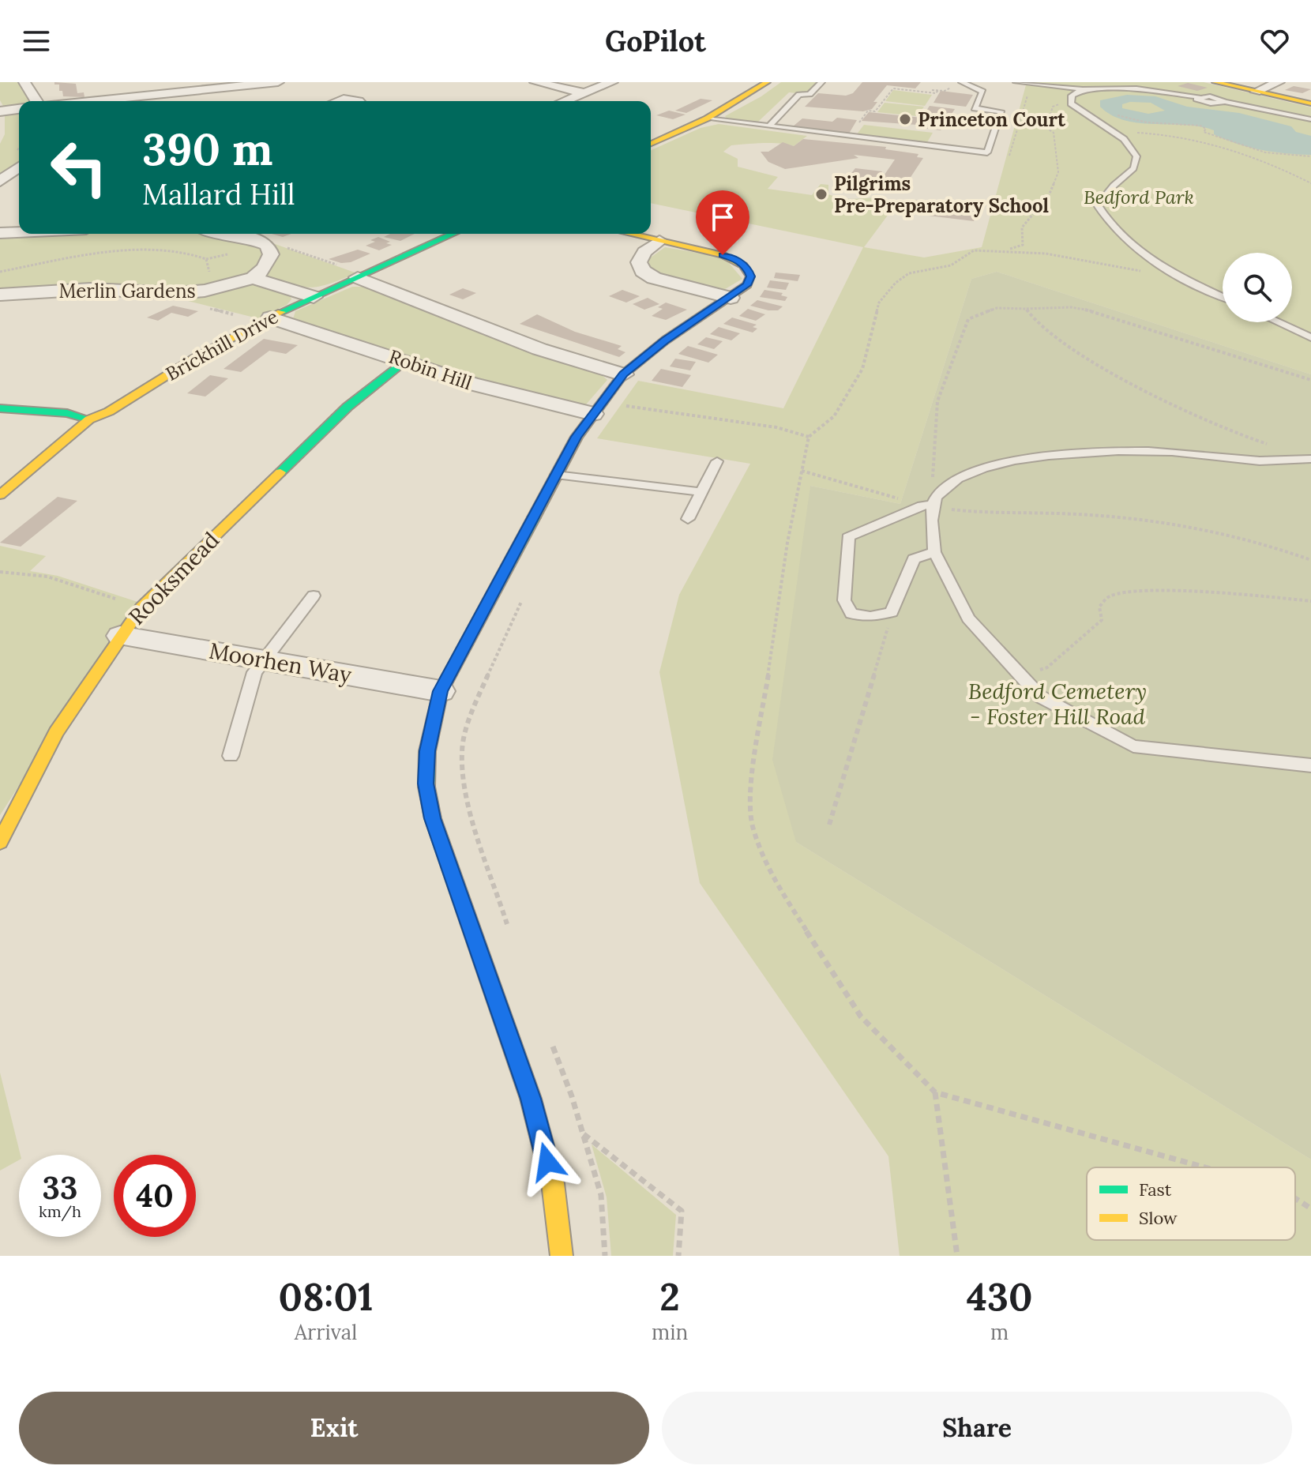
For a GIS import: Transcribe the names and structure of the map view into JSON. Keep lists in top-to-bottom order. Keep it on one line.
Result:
{"streets":{"street":["Merlin Gardens","Brickhill Drive","Robin Hill","Rooksmead","Moorhen Way"]},"crossings":[["Brickhill Drive","Robin Hill"],["Robin Hill","Rooksmead"],["Rooksmead","Moorhen Way"]],"parks":["Bedford Park","Bedford Cemetery - Foster Hill Road"],"places":["Princeton Court","Pilgrims Pre-Preparatory School"],"legend":["Fast","Slow"],"page":{"header":"GoPilot","turn":["390 m","Mallard Hill"],"speed":"33 km/h","limit":"40","eta":["08:01","Arrival","2","min","430","m"],"buttons":["Exit","Share"]}}
